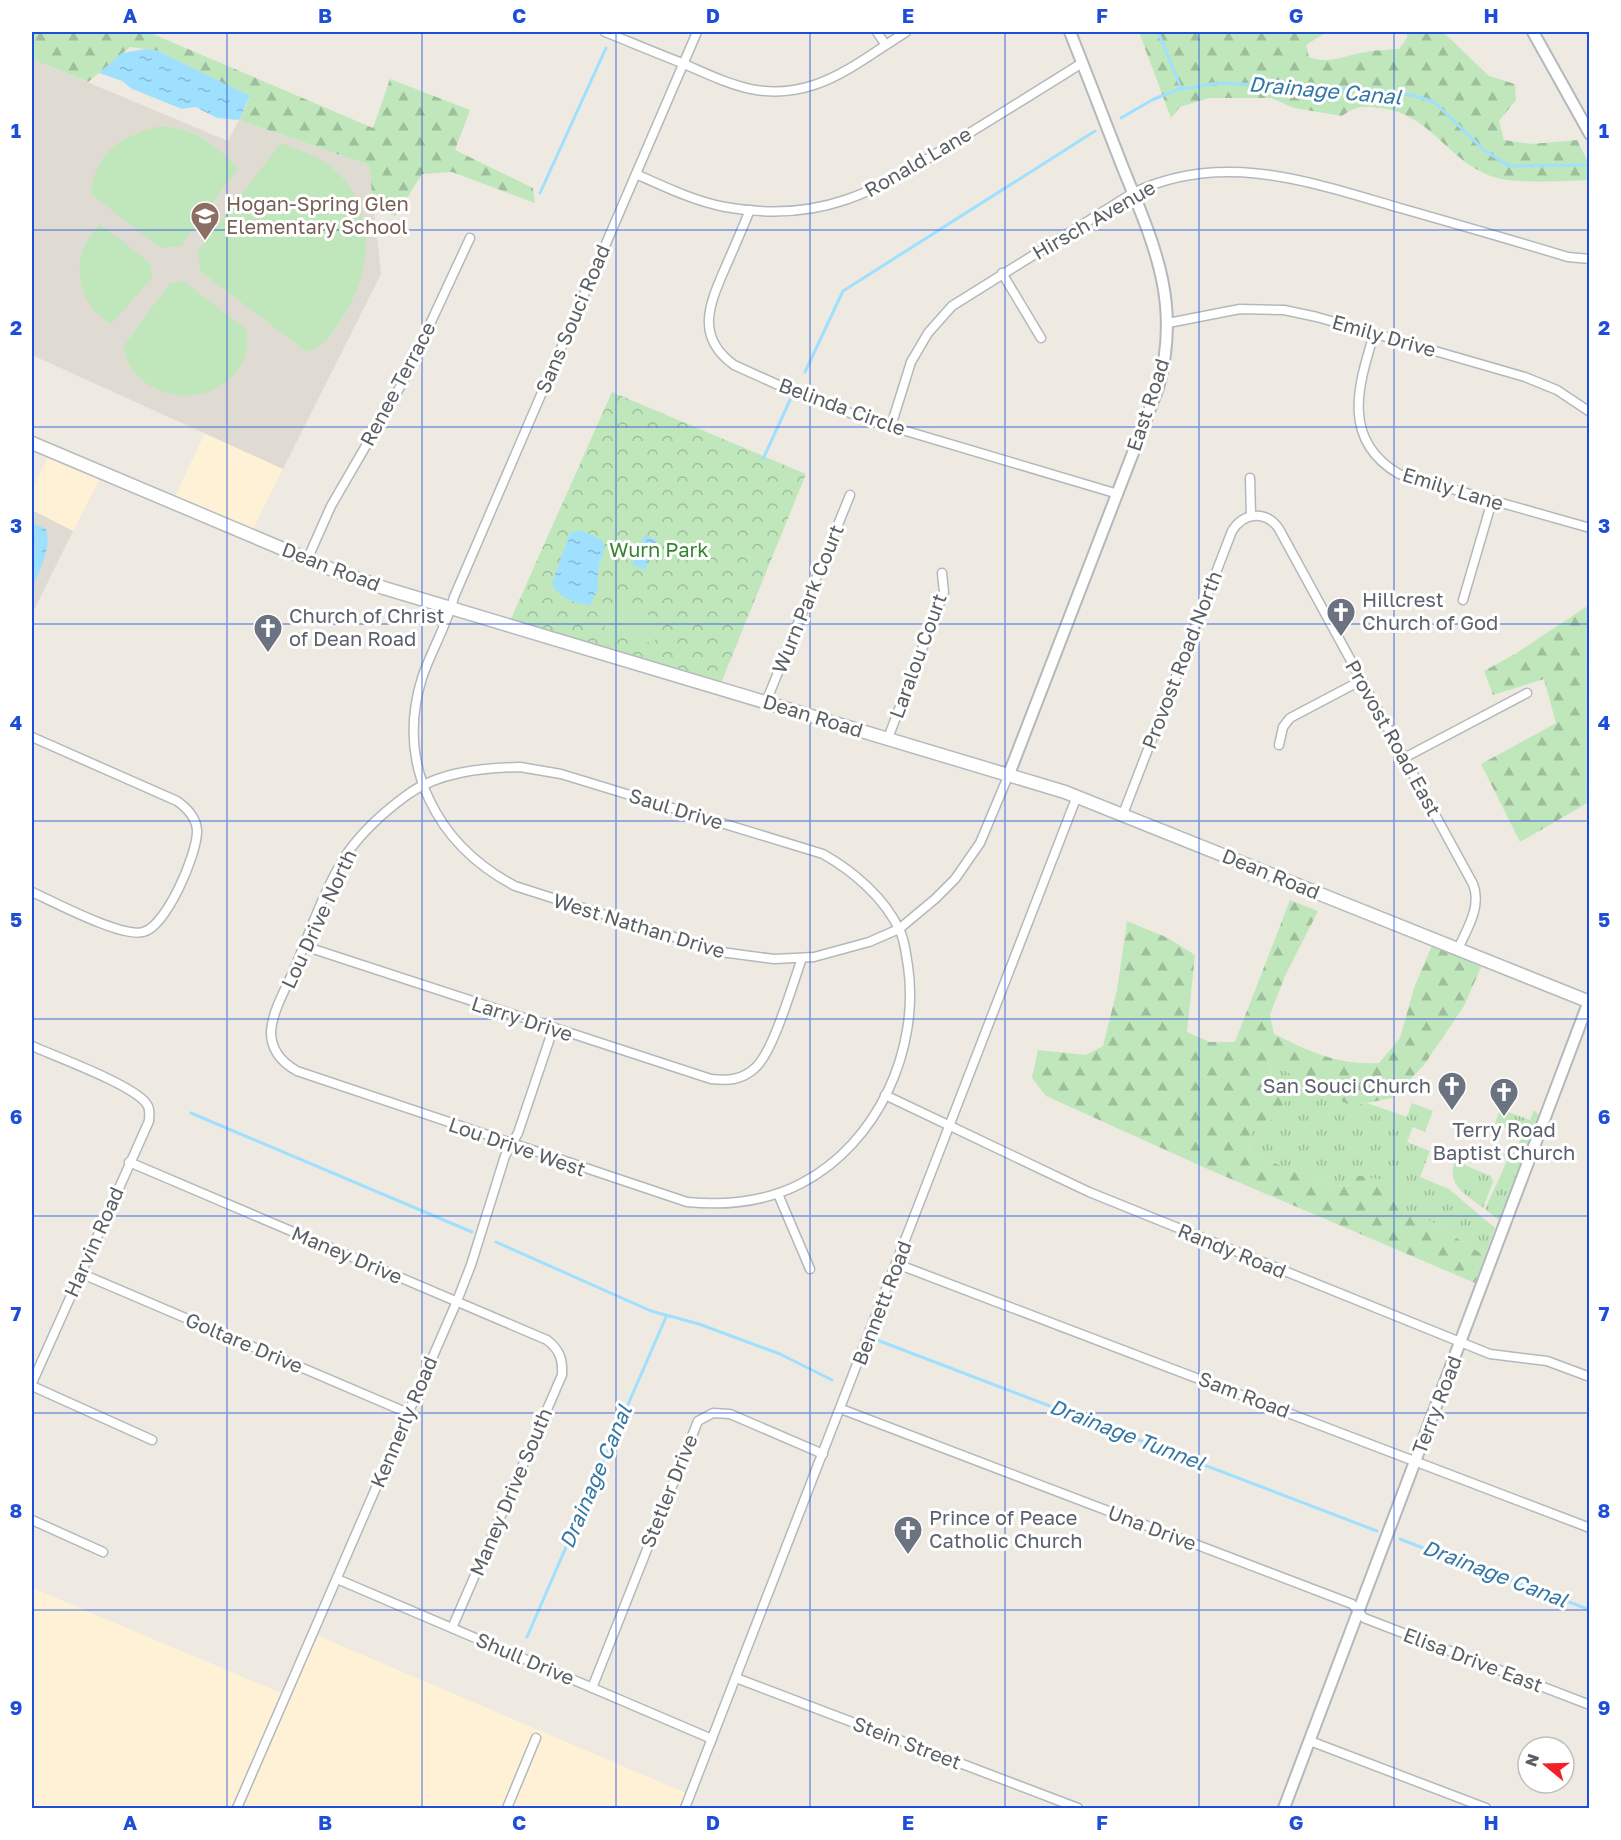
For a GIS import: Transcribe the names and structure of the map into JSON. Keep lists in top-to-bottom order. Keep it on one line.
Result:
{"streets":{"main road":["Dean Road"],"street":["Ronald Lane","Hirsch Avenue","Sans Souci Road","Emily Drive","Renee Terrace","East Road","Belinda Circle","Emily Lane","Wurn Park Court","Laralou Court","Provost Road North","Provost Road East","Saul Drive","Lou Drive North","West Nathan Drive","Larry Drive","Lou Drive West","Harvin Road","Randy Road","Maney Drive","Bennett Road","Goltare Drive","Sam Road","Terry Road","Kennerly Road","Stetler Drive","Maney Drive South","Una Drive","Shull Drive","Elisa Drive East","Stein Street"]},"crossings":[["Ronald Lane","Sans Souci Road"],["Ronald Lane","East Road"],["Ronald Lane","Belinda Circle"],["Hirsch Avenue","East Road"],["Hirsch Avenue","Belinda Circle"],["Sans Souci Road","Dean Road"],["Sans Souci Road","Saul Drive"],["Sans Souci Road","Lou Drive North"],["Sans Souci Road","West Nathan Drive"],["Emily Drive","East Road"],["Emily Drive","Emily Lane"],["Renee Terrace","Dean Road"],["East Road","Belinda Circle"],["East Road","Dean Road"],["East Road","West Nathan Drive"],["Dean Road","Wurn Park Court"],["Dean Road","Laralou Court"],["Dean Road","Provost Road North"],["Dean Road","Provost Road East"],["Dean Road","West Nathan Drive"],["Dean Road","Bennett Road"],["Dean Road","Terry Road"],["Provost Road North","Provost Road East"],["Saul Drive","Lou Drive North"],["Saul Drive","West Nathan Drive"],["Saul Drive","Lou Drive West"],["Lou Drive North","West Nathan Drive"],["Lou Drive North","Larry Drive"],["Lou Drive North","Lou Drive West"],["West Nathan Drive","Larry Drive"],["West Nathan Drive","Lou Drive West"],["Larry Drive","Kennerly Road"],["Lou Drive West","Randy Road"],["Lou Drive West","Kennerly Road"],["Harvin Road","Maney Drive"],["Harvin Road","Goltare Drive"],["Randy Road","Bennett Road"],["Randy Road","Terry Road"],["Maney Drive","Kennerly Road"],["Maney Drive","Maney Drive South"],["Bennett Road","Sam Road"],["Bennett Road","Stetler Drive"],["Bennett Road","Una Drive"],["Bennett Road","Shull Drive"],["Bennett Road","Stein Street"],["Goltare Drive","Kennerly Road"],["Sam Road","Terry Road"],["Terry Road","Una Drive"],["Terry Road","Elisa Drive East"],["Kennerly Road","Shull Drive"],["Stetler Drive","Shull Drive"],["Maney Drive South","Shull Drive"],["Una Drive","Elisa Drive East"]],"water":["Drainage Canal","Drainage Tunnel"],"parks":["Wurn Park"],"places":{"school or university":["Hogan-Spring Glen Elementary School"],"church":["Hillcrest Church of God","Church of Christ of Dean Road","San Souci Church","Terry Road Baptist Church","Prince of Peace Catholic Church"]},"north":"left","grid":{"columns":["A","B","C","D","E","F","G","H"],"rows":["1","2","3","4","5","6","7","8","9"]}}
